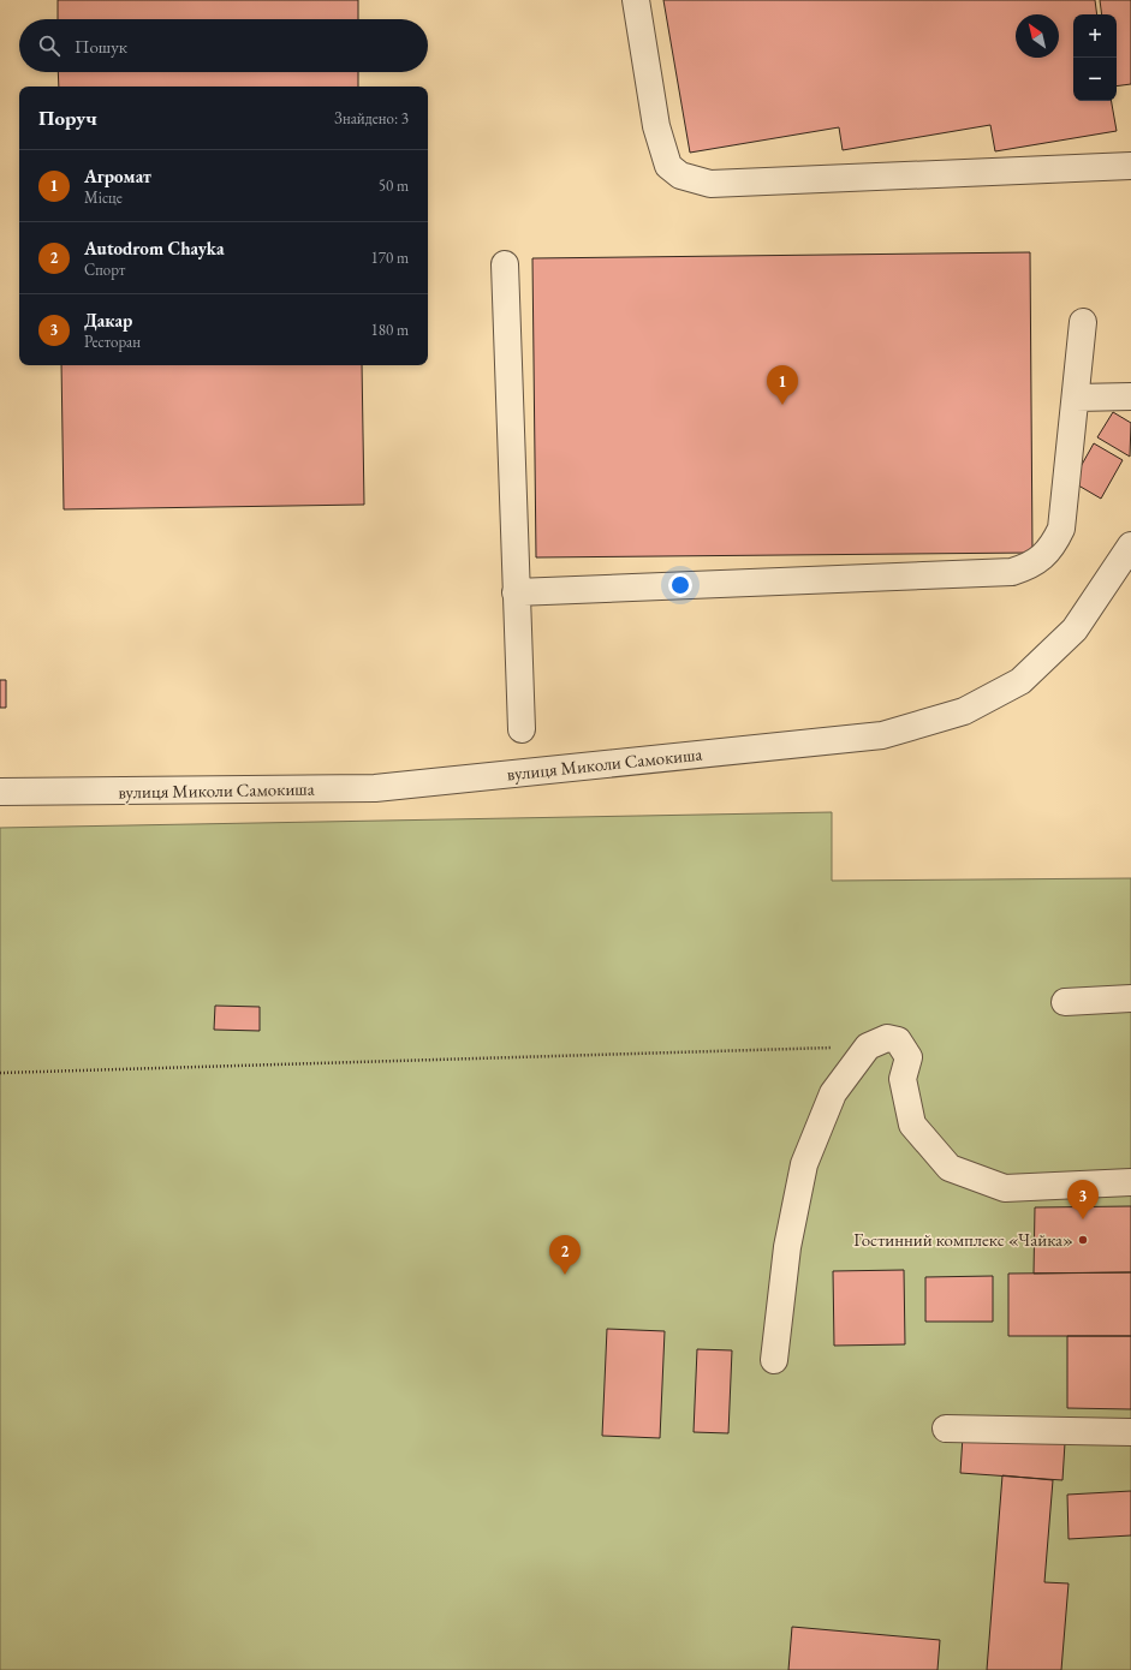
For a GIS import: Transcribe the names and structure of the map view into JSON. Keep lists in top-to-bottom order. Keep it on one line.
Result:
{"streets":{"street":["вулиця Миколи Самокиша"]},"places":["Гостинний комплекс «Чайка»"],"north":"top left","page":{"map_buttons":["+","−"],"search":"Пошук","heading":["Поруч","Знайдено: 3"],"list":[{"mark":"1","name":"Агромат","note":"Місце","value":"50 m"},{"mark":"2","name":"Autodrom Chayka","note":"Спорт","value":"170 m"},{"mark":"3","name":"Дакар","note":"Ресторан","value":"180 m"}],"pins":["1","3","2"]}}
